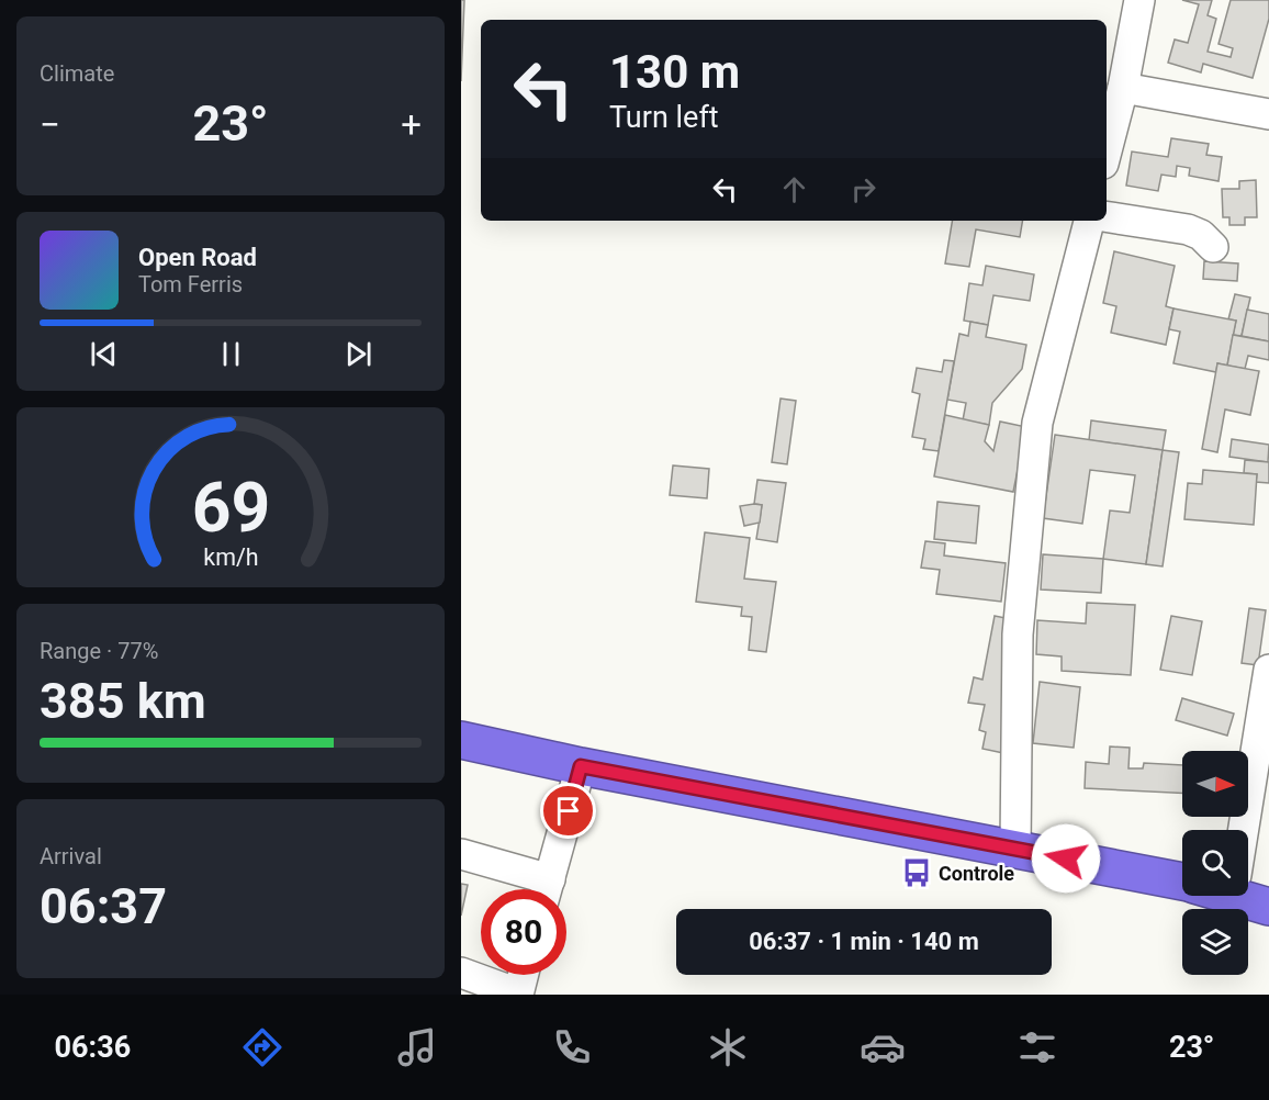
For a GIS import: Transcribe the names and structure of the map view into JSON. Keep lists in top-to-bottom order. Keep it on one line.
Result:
{"places":{"bus stop":["Controle"]},"north":"right","page":{"tile":["Climate",["Range · 77%","385 km"],["Arrival","06:37"]],"turn":["130 m","Turn left"],"heat":["−","23°","+"],"song":["Open Road","Tom Ferris"],"limit":"80","trip":"06:37 · 1 min · 140 m","tabs":["06:36","23°"],"gauge":["69","km/h"]}}
